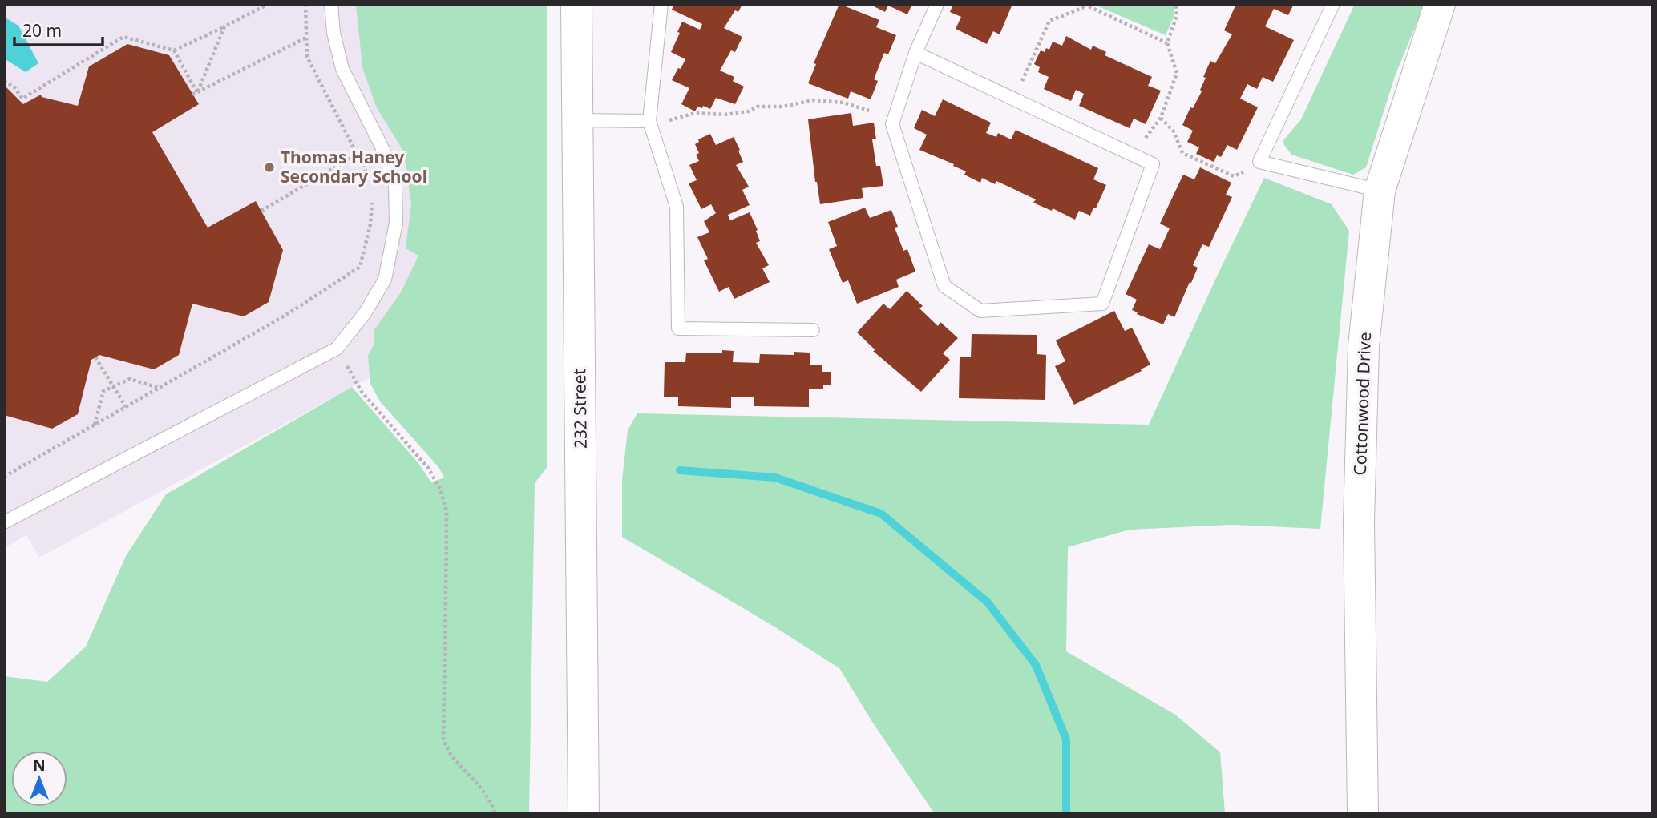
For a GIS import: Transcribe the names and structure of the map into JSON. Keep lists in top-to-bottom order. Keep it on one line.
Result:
{"streets":{"street":["Cottonwood Drive","232 Street"]},"places":["Thomas Haney Secondary School"],"scale_bar":"20 m","north":"top"}
